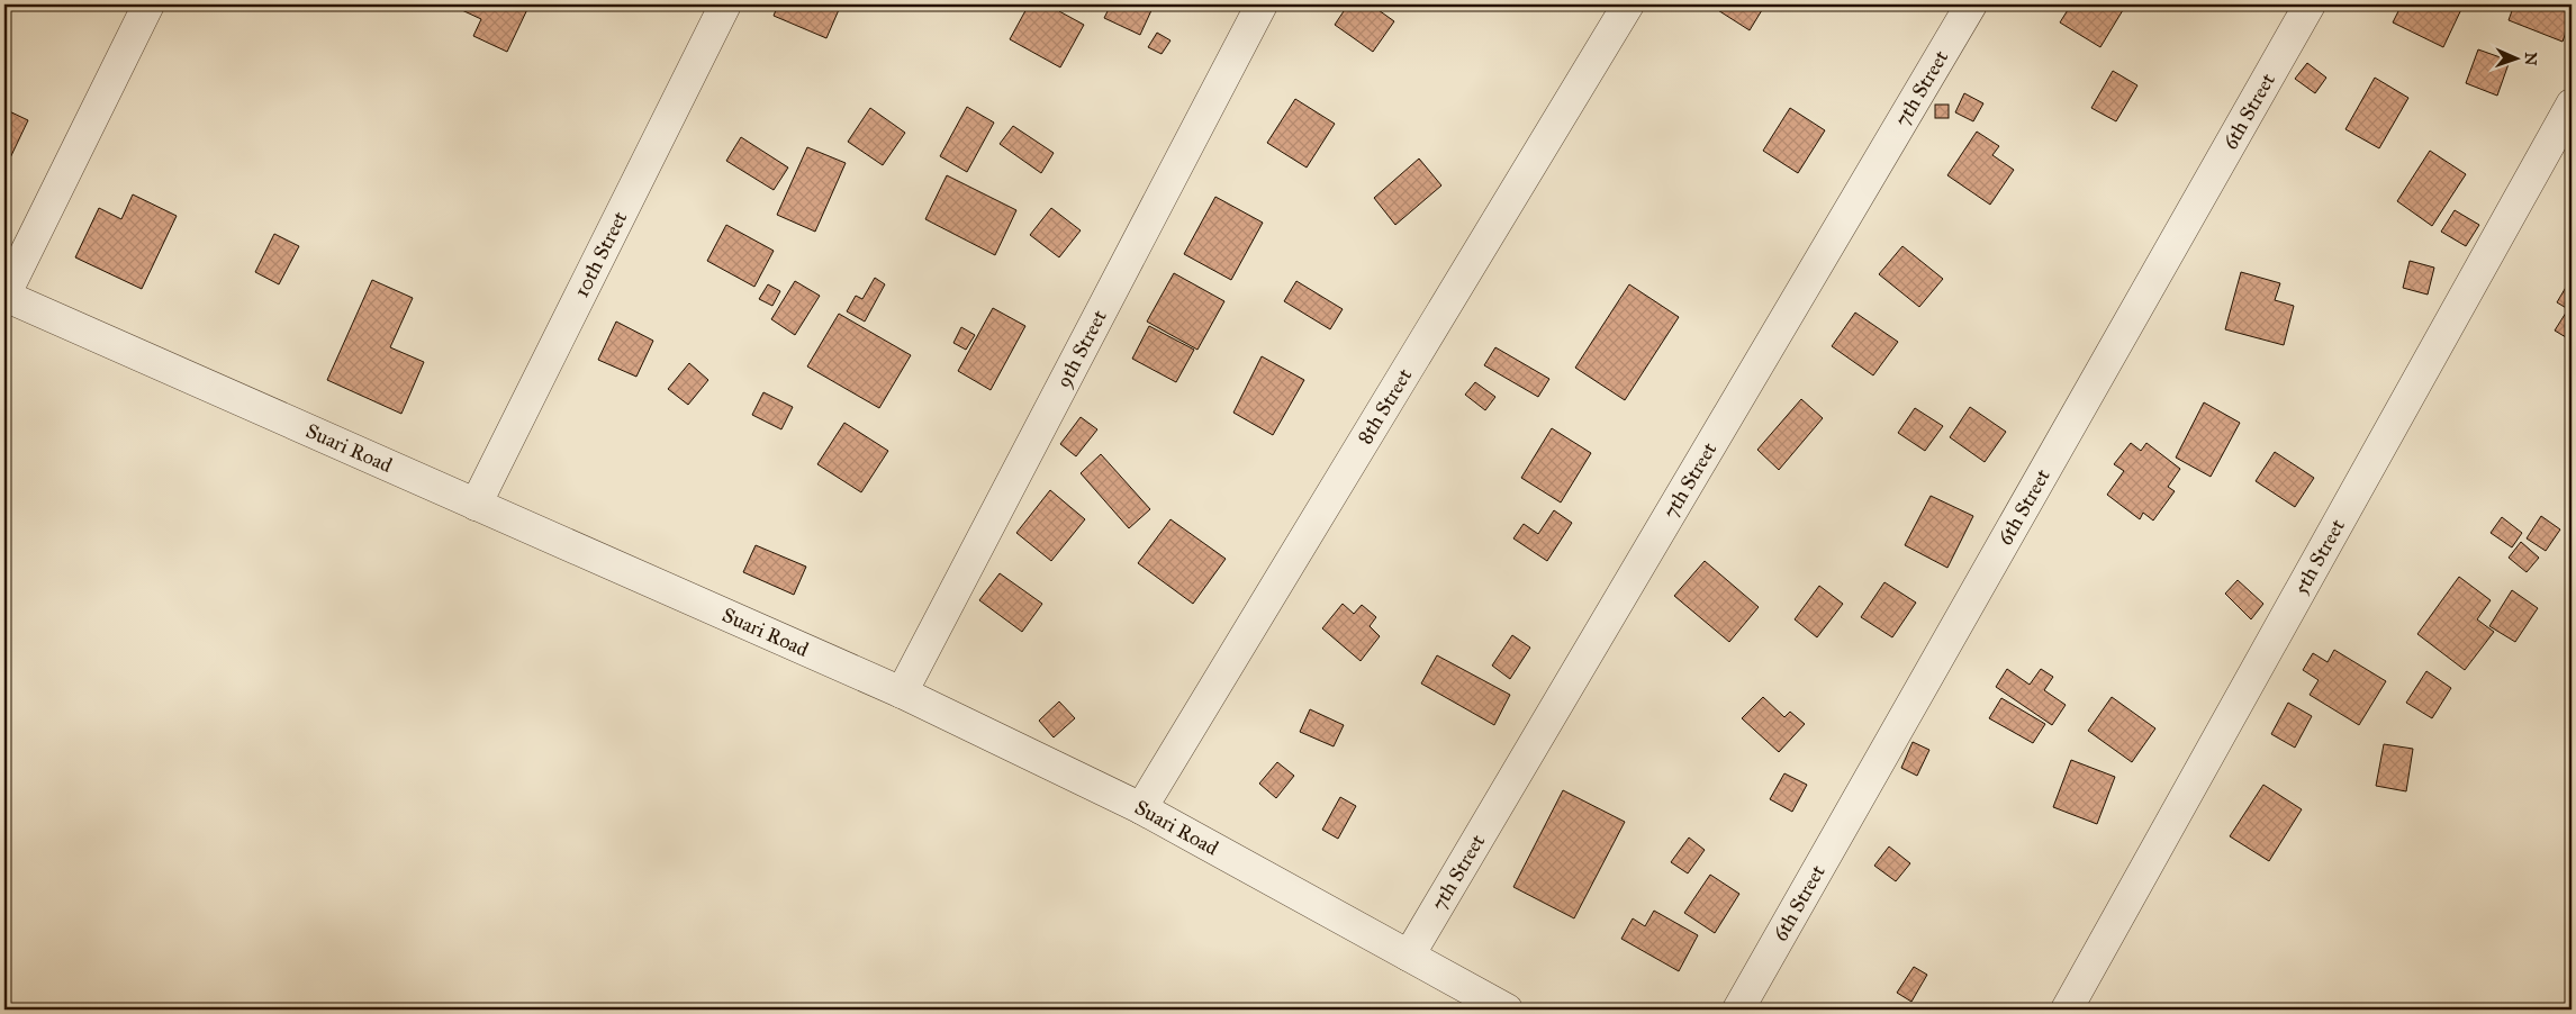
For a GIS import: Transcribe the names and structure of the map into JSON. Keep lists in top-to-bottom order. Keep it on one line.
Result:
{"streets":{"street":["7th Street","6th Street","10th Street","9th Street","8th Street","Suari Road","5th Street"]},"crossings":[["7th Street","Suari Road"],["10th Street","Suari Road"],["9th Street","Suari Road"],["8th Street","Suari Road"]],"north":"right"}
